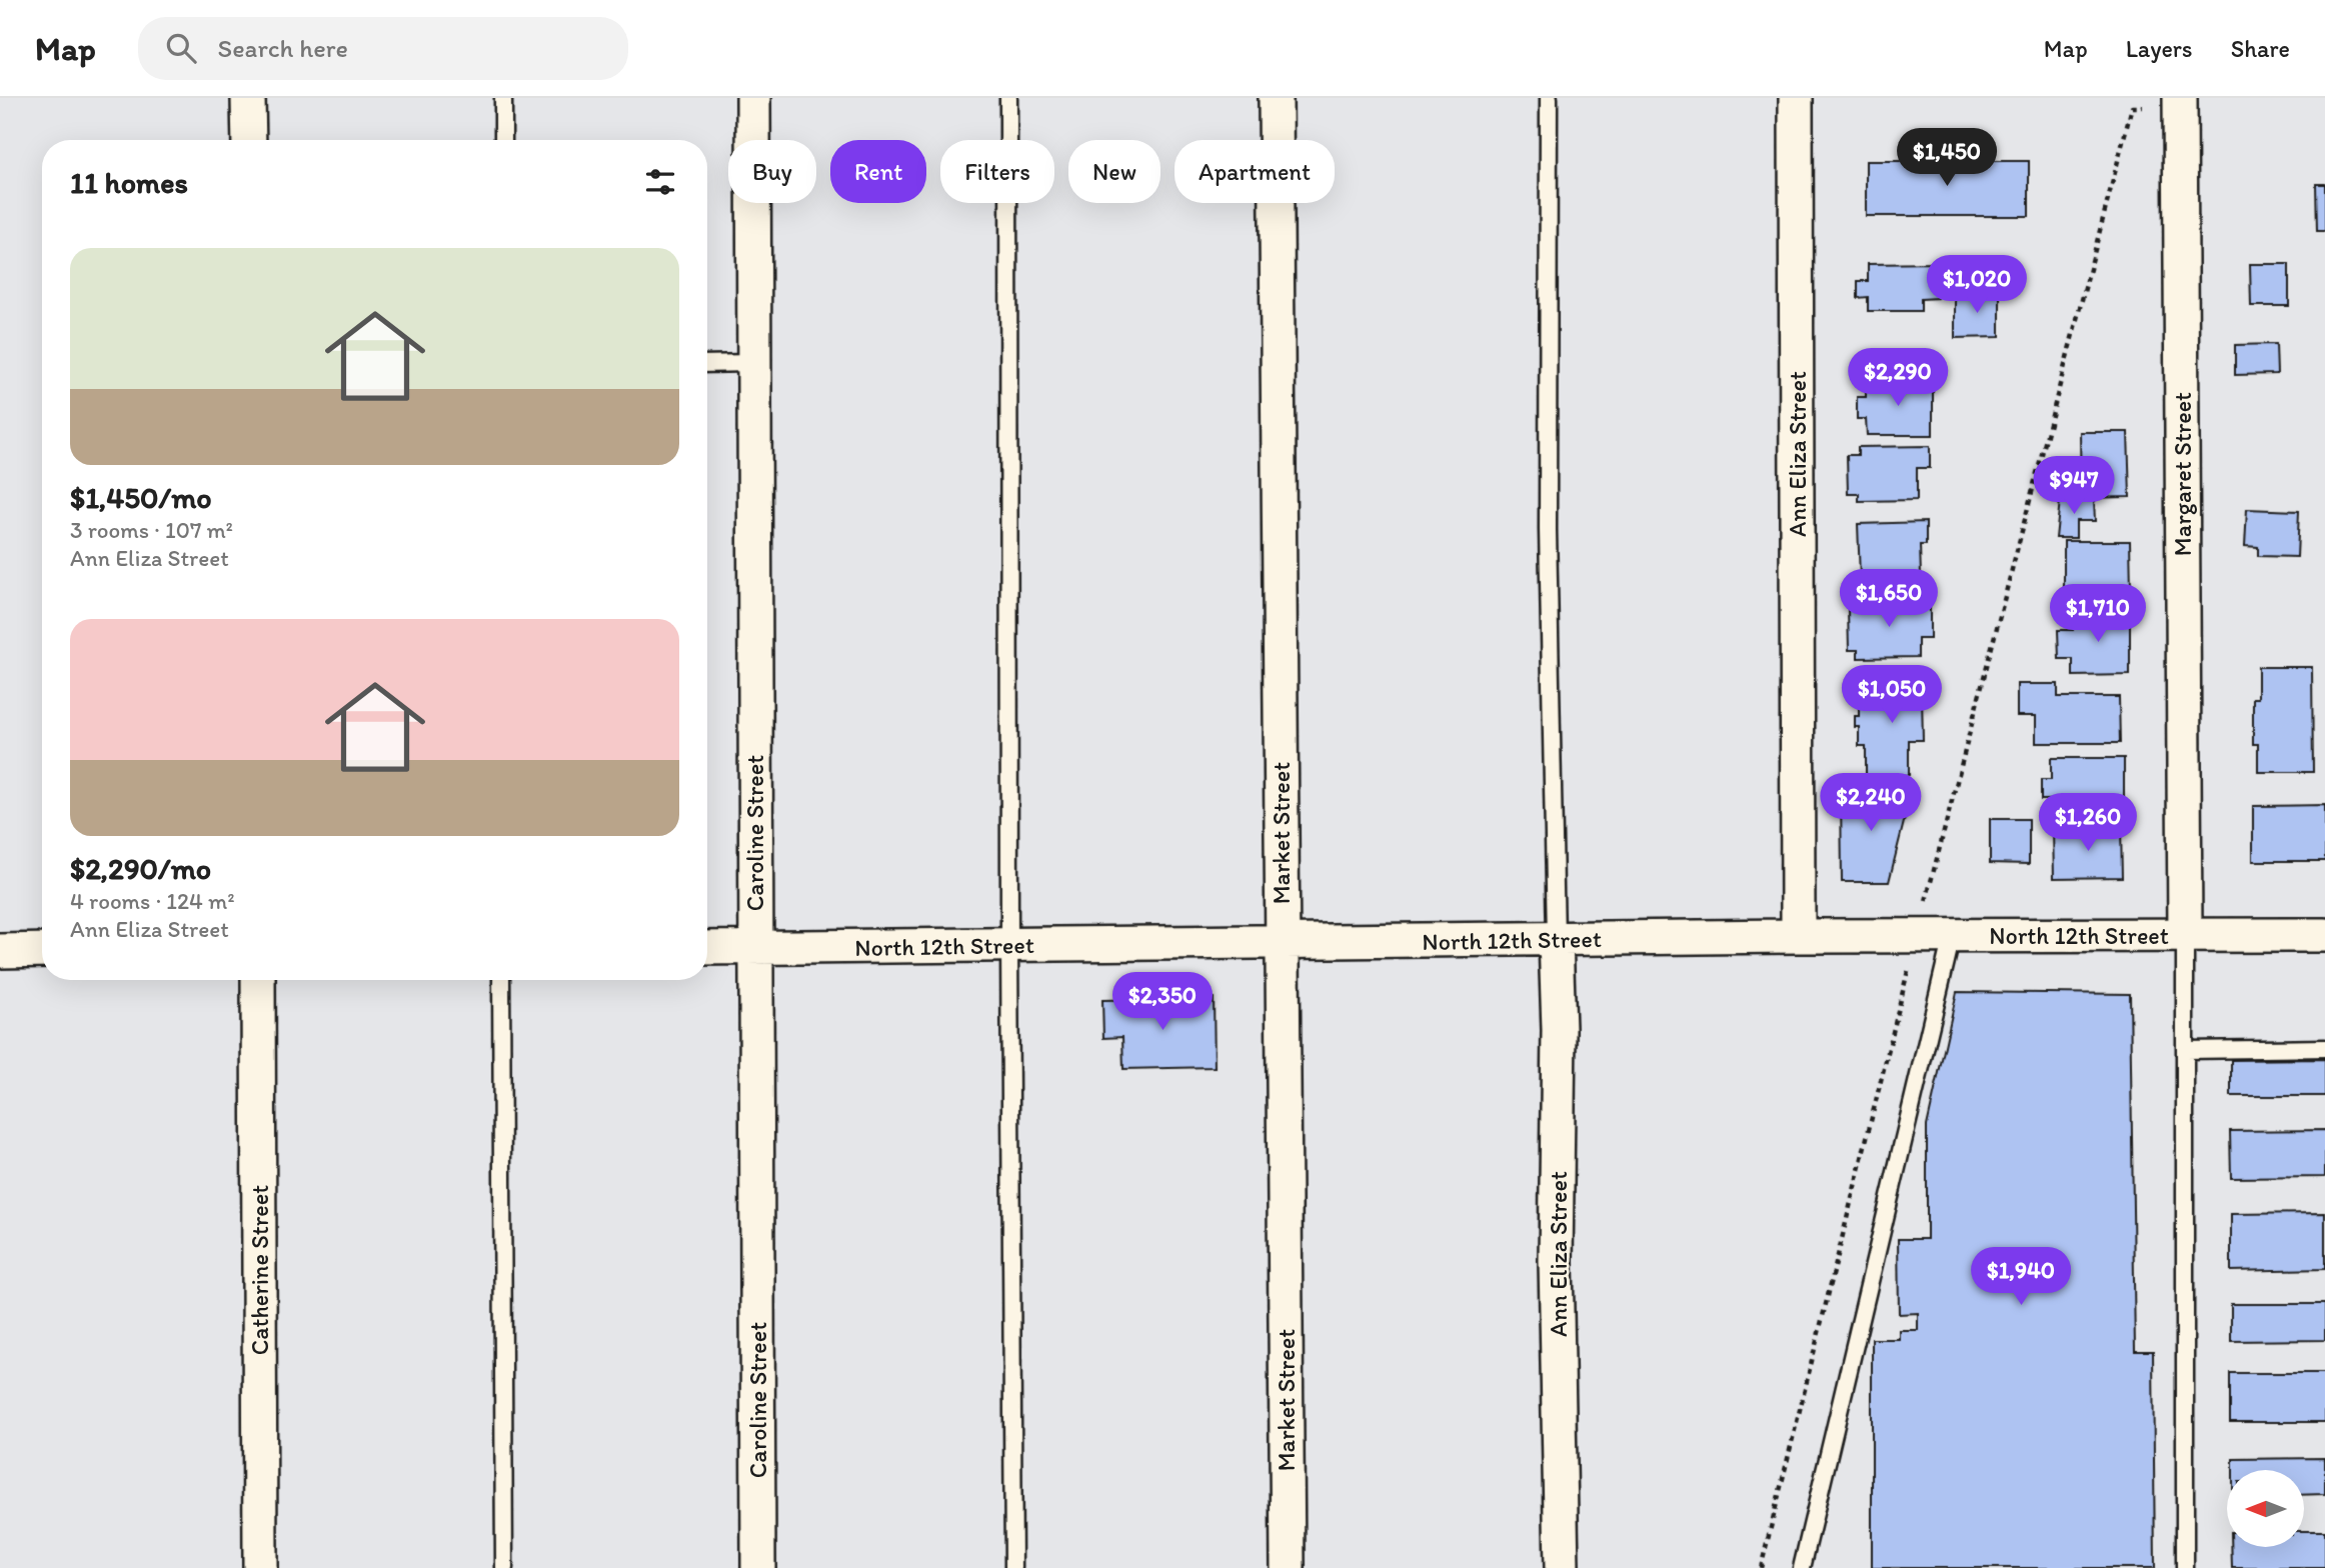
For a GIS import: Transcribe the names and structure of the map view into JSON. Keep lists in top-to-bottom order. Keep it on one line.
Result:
{"streets":{"street":["Ann Eliza Street","Margaret Street","Caroline Street","Market Street","North 12th Street","Catherine Street"]},"crossings":[["Ann Eliza Street","North 12th Street"],["Margaret Street","North 12th Street"],["Caroline Street","North 12th Street"],["Market Street","North 12th Street"]],"north":"left","page":{"header":"Map","search":"Search here","nav":["Map","Layers","Share"],"price":["$1,450","$1,020","$2,290","$947","$1,650","$1,710","$1,050","$2,240","$1,260","$2,350","$1,940"],"chip":["Buy","Rent","Filters","New","Apartment"],"heading":"11 homes","list":[{"name":"$1,450/mo","note":"3 rooms · 107 m² · Ann Eliza Street"},{"name":"$2,290/mo","note":"4 rooms · 124 m² · Ann Eliza Street"}]}}
